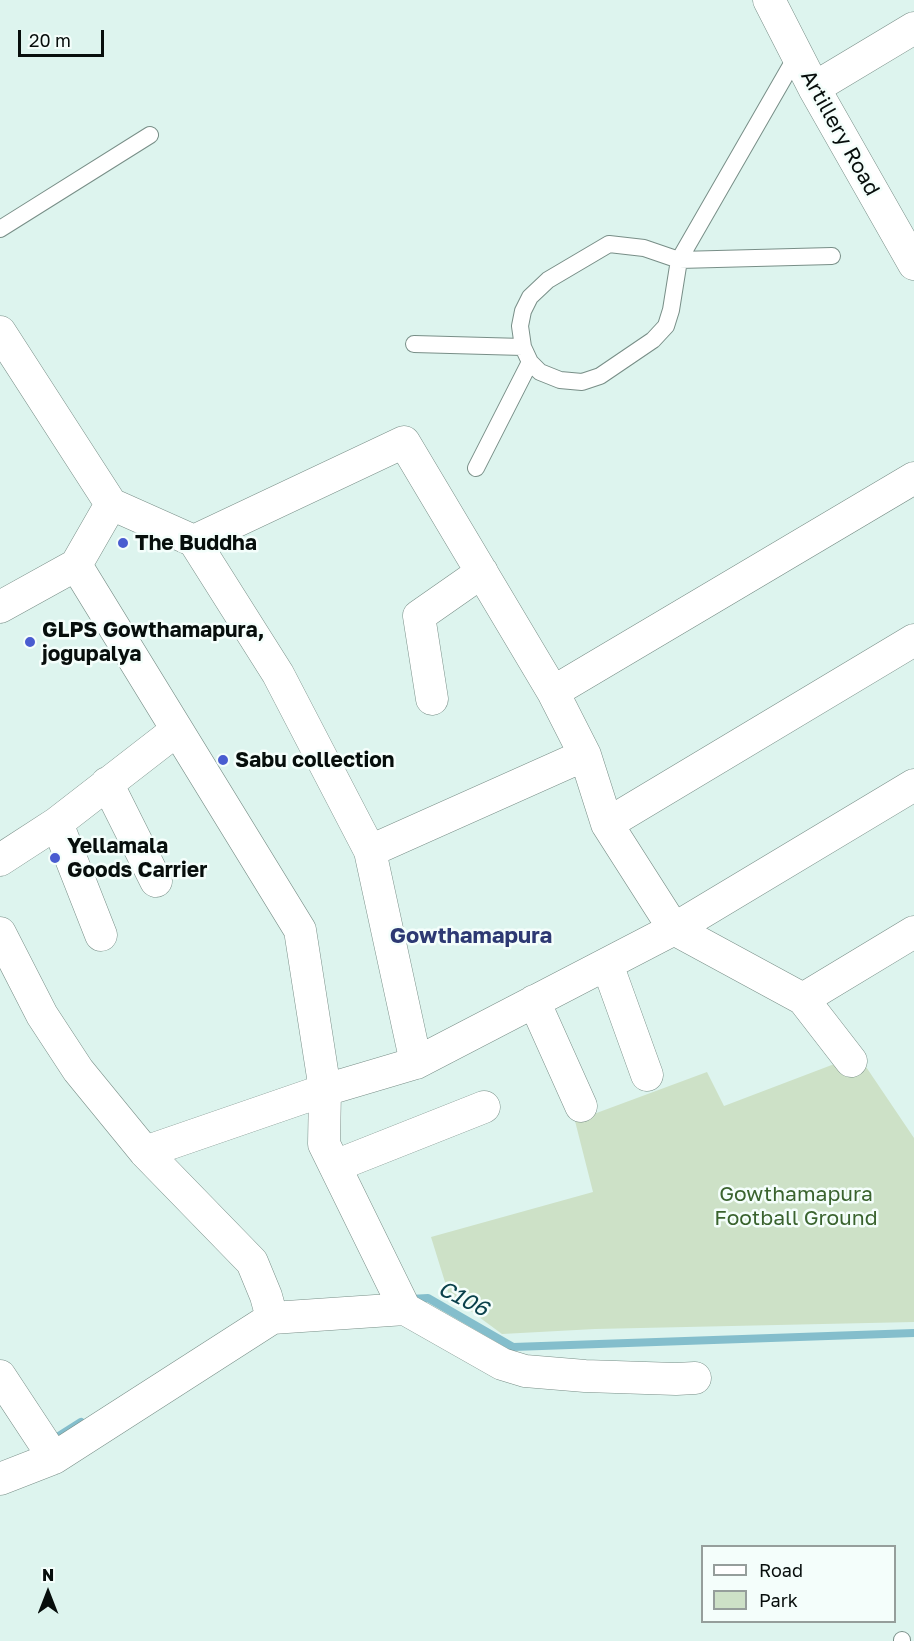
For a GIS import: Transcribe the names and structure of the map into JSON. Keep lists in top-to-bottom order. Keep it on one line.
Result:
{"streets":{"street":["Artillery Road"]},"districts":["Gowthamapura"],"water":["C106"],"parks":["Gowthamapura Football Ground"],"places":["The Buddha","GLPS Gowthamapura, jogupalya","Sabu collection","Yellamala Goods Carrier"],"legend":["Road","Park"],"scale_bar":"20 m","north":"top"}
